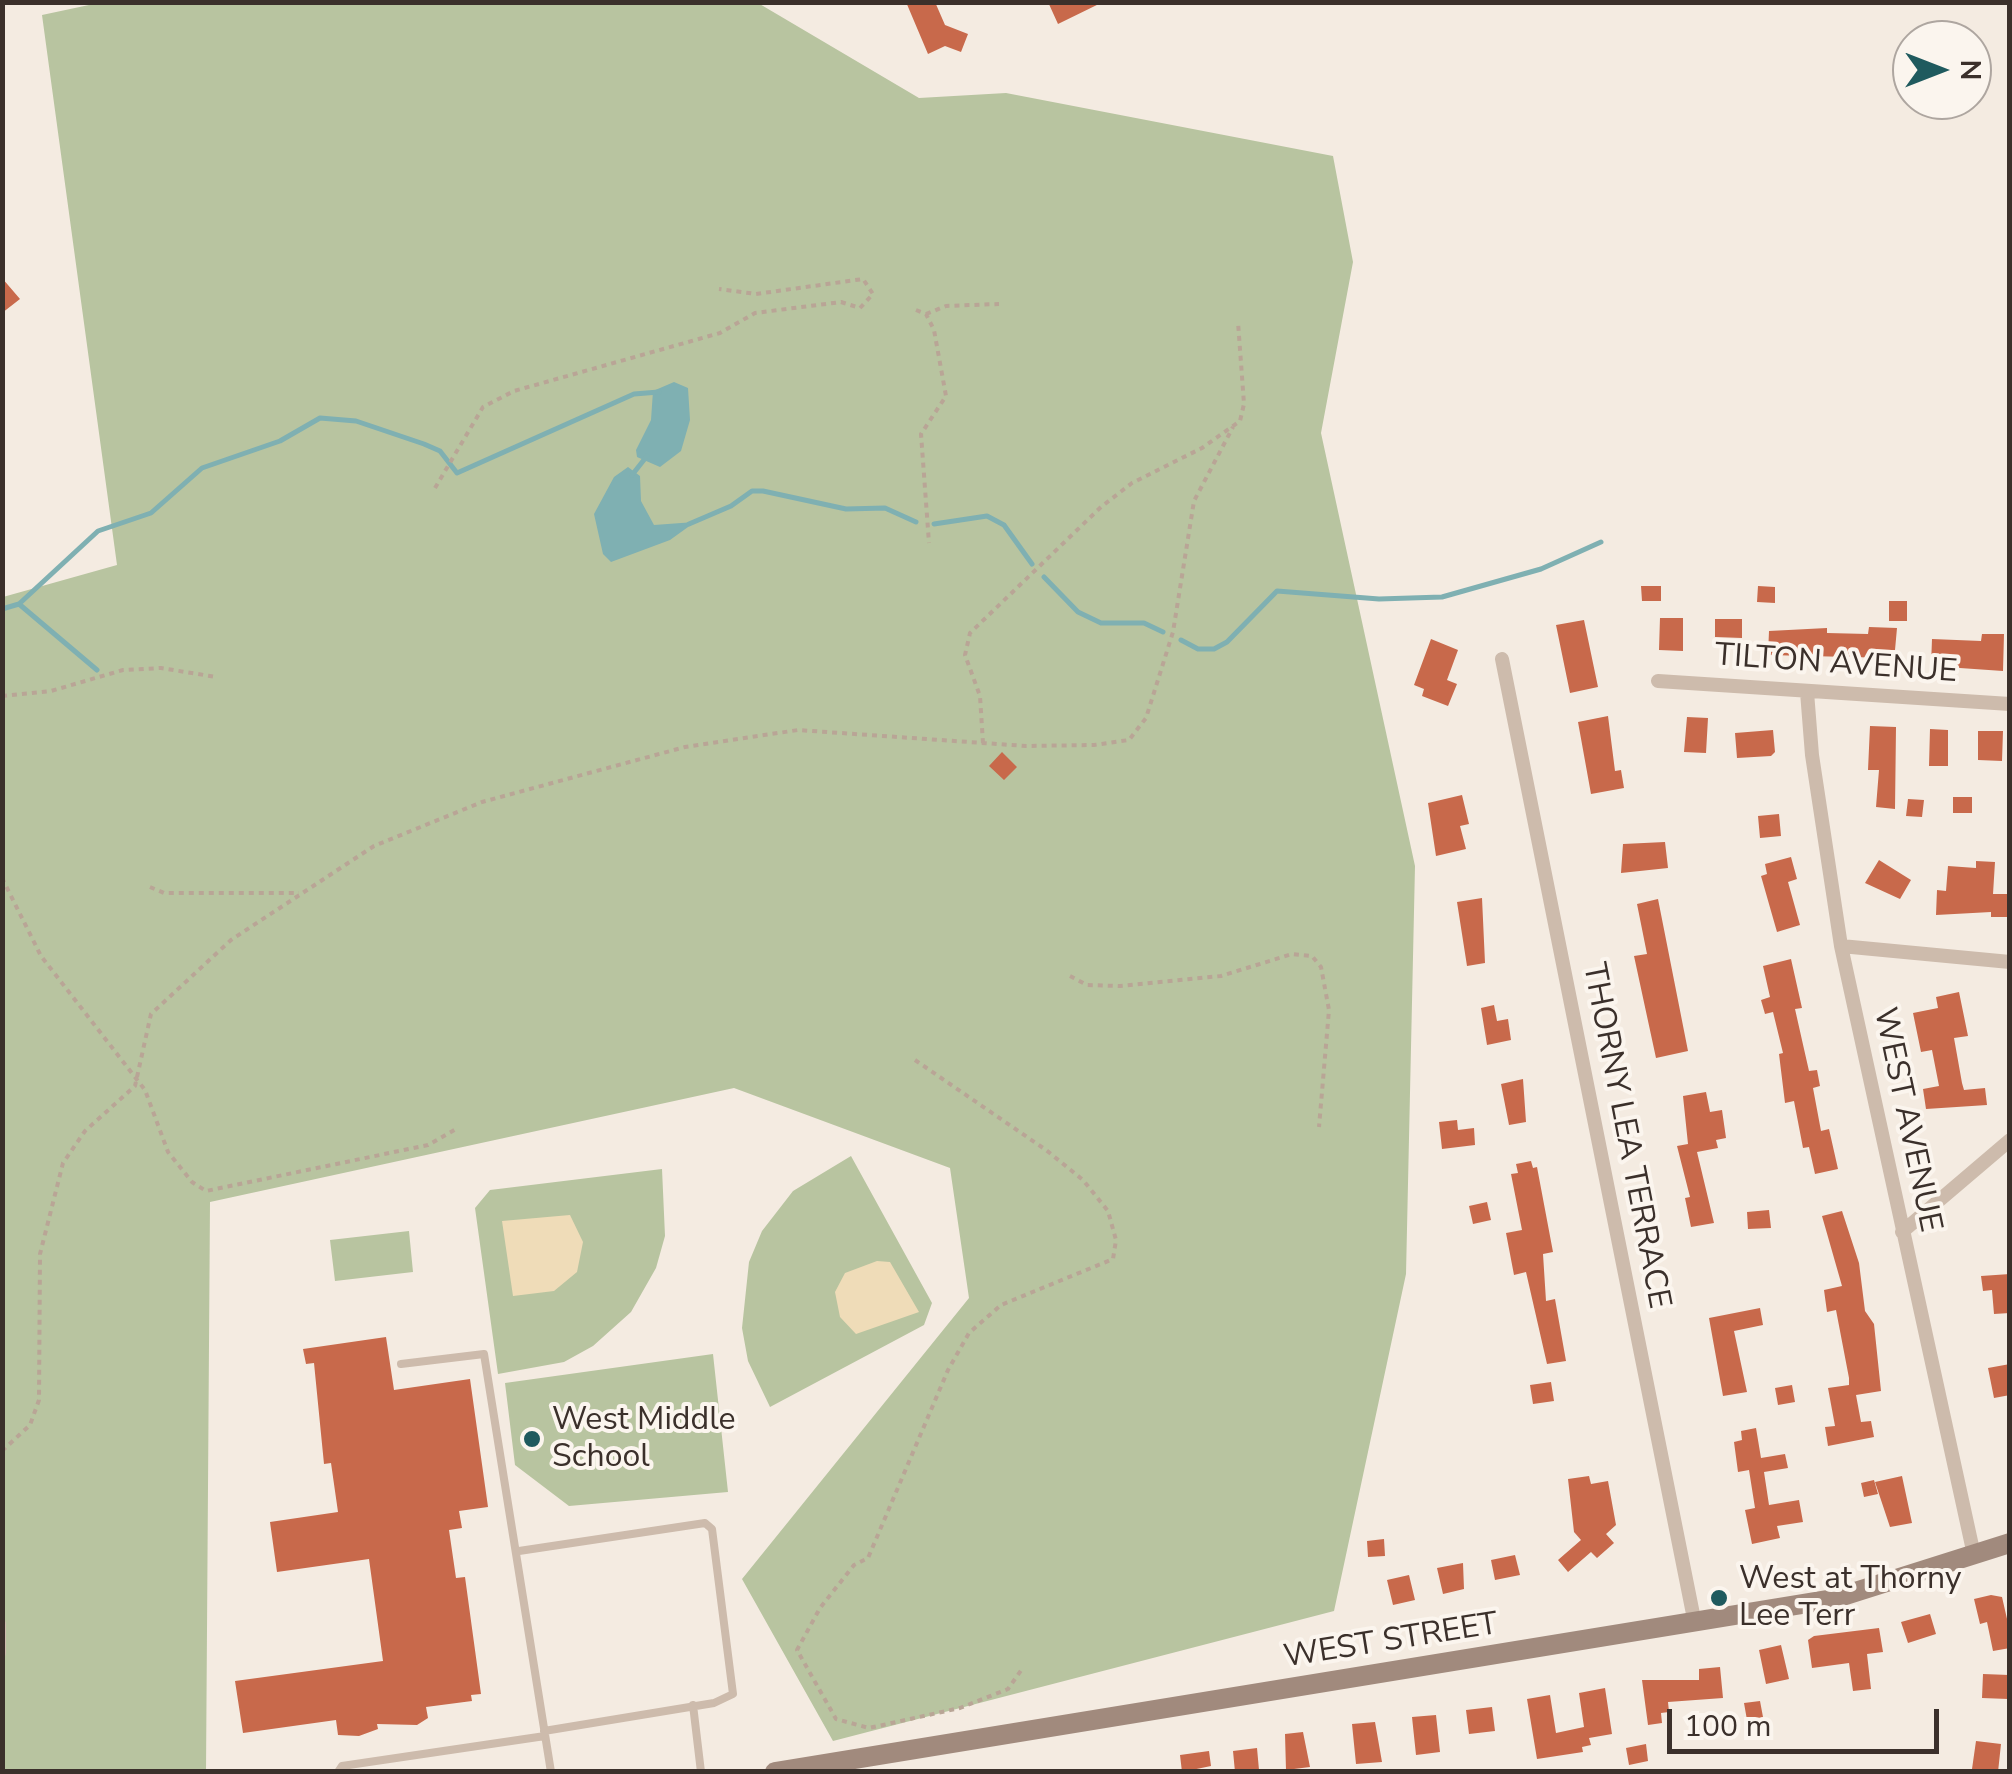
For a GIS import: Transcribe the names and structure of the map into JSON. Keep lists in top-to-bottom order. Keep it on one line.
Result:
{"streets":{"street":["TILTON AVENUE","WEST AVENUE","THORNY LEA TERRACE","WEST STREET"]},"crossings":[["TILTON AVENUE","WEST AVENUE"],["WEST AVENUE","WEST STREET"],["THORNY LEA TERRACE","WEST STREET"]],"places":["West Middle School","West at Thorny Lee Terr"],"scale_bar":"100 m","north":"right"}
